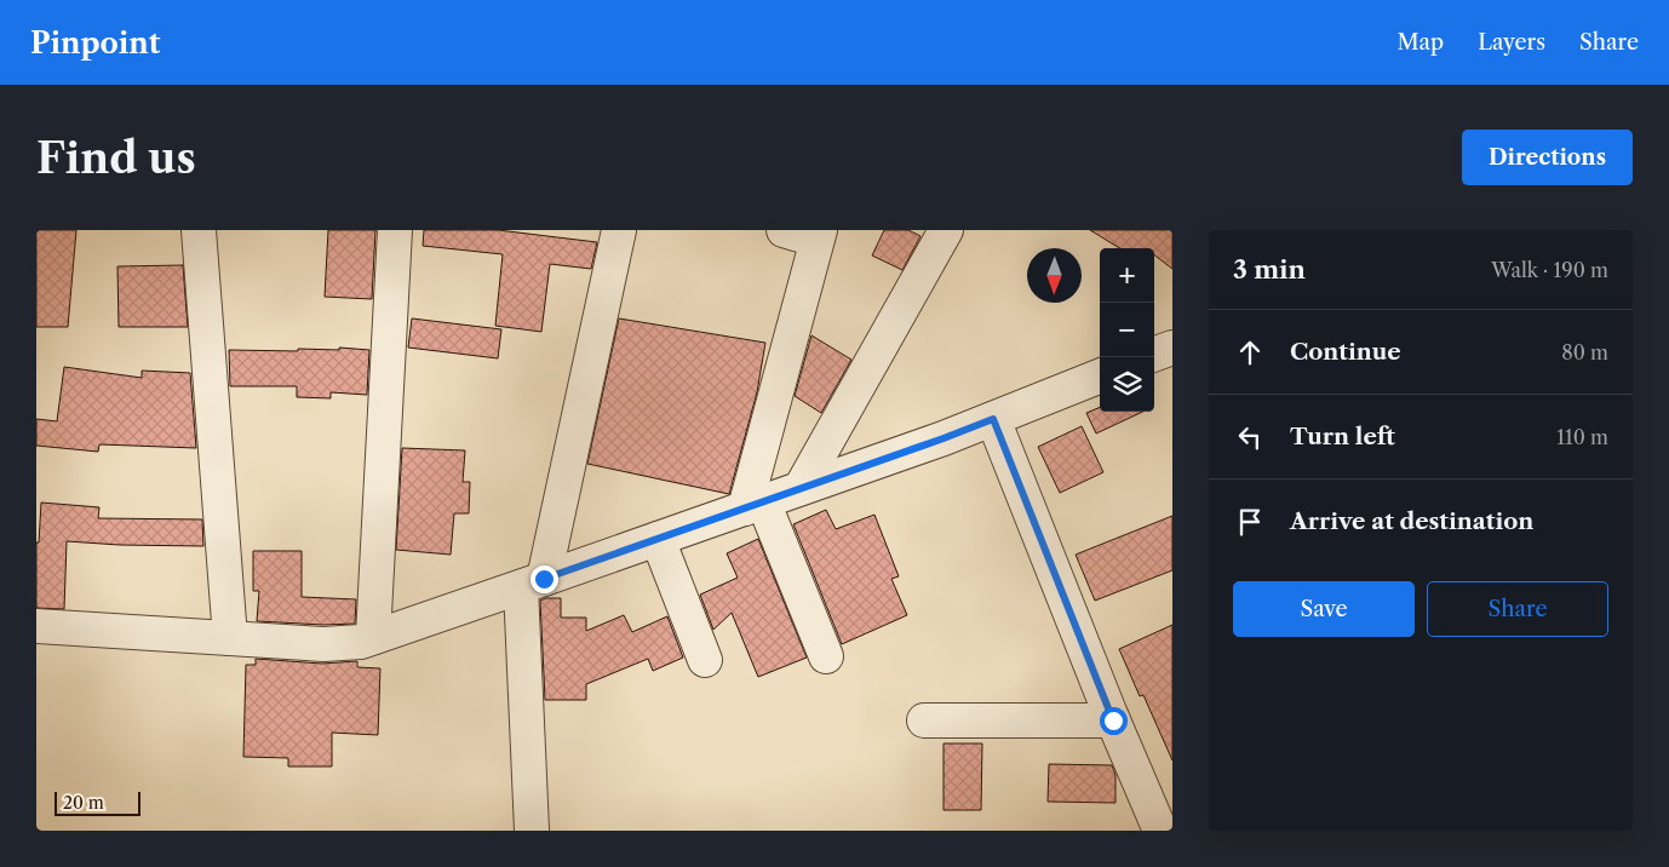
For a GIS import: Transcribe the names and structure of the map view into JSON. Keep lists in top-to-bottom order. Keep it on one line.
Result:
{"scale_bar":"20 m","north":"bottom","page":{"header":"Pinpoint","nav":["Map","Layers","Share"],"buttons":["Directions",["Save","Share"]],"title":"Find us","heading":["3 min","Walk · 190 m"],"map_buttons":["+","−"],"list":[["Continue","80 m"],["Turn left","110 m"],"Arrive at destination"],"scale":"20 m"}}
